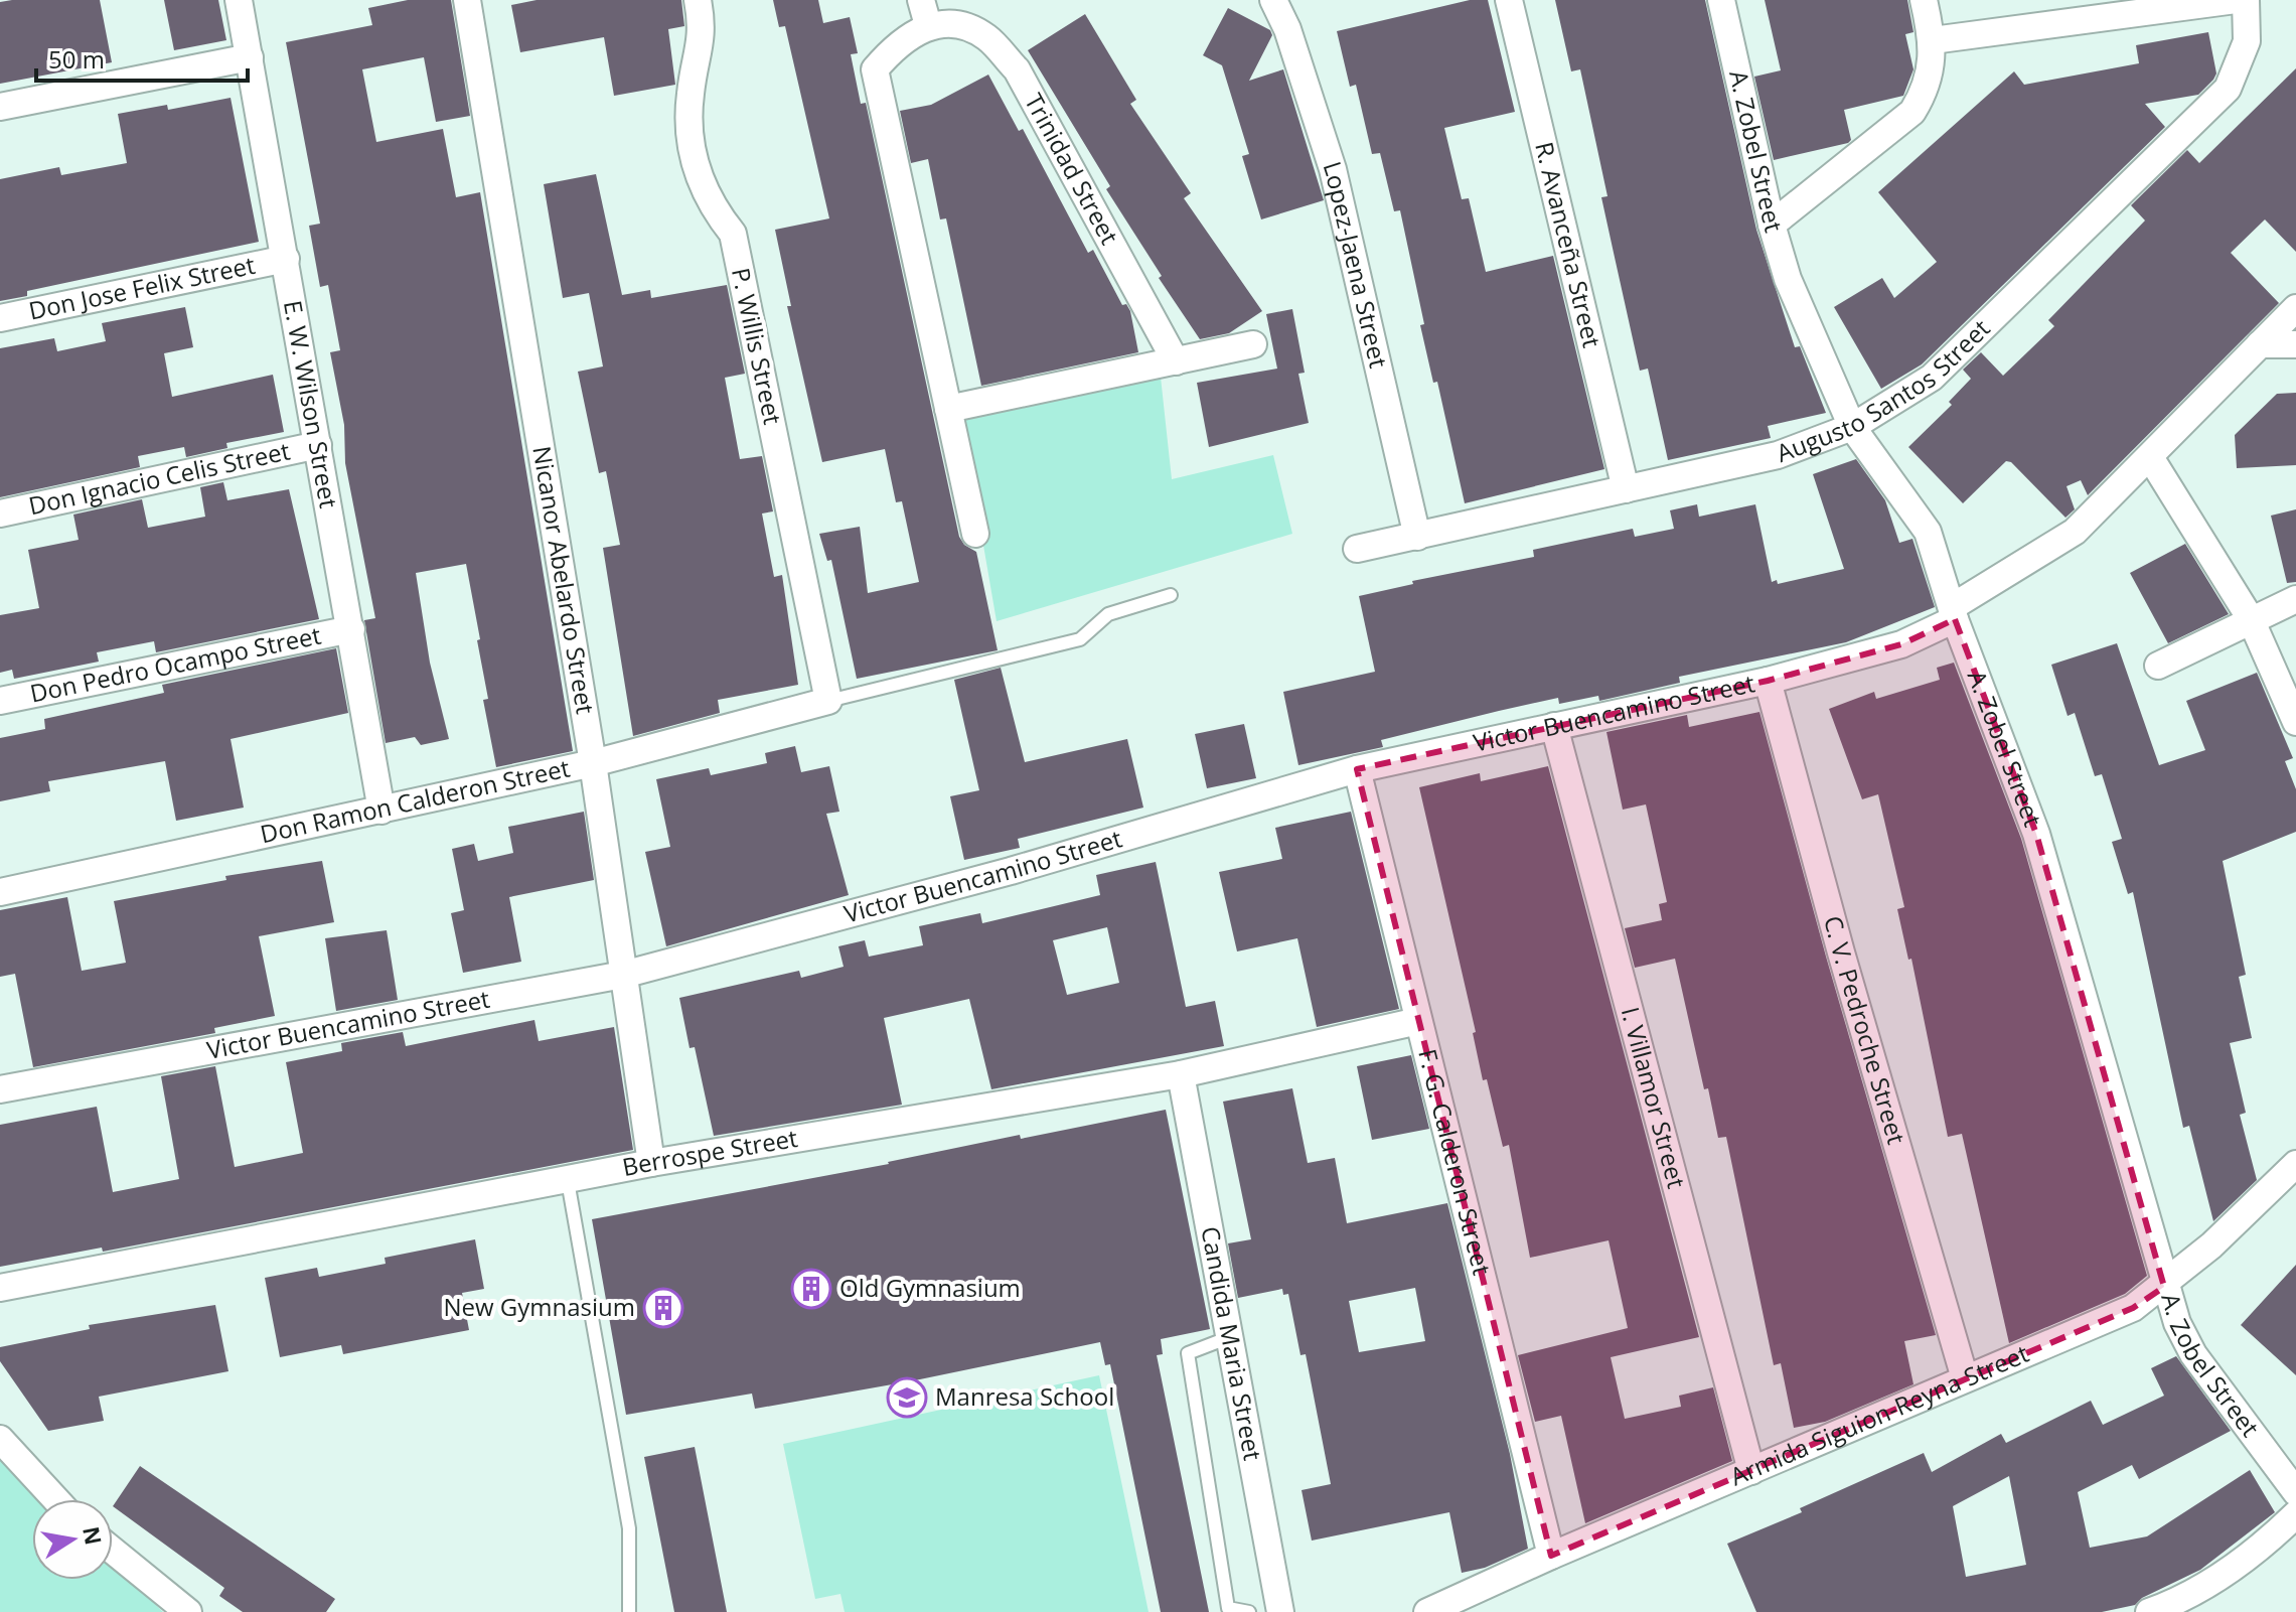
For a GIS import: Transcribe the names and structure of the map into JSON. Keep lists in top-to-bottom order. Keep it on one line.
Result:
{"streets":{"street":["A. Zobel Street","Trinidad Street","R. Avanceña Street","Lopez-Jaena Street","Don Jose Felix Street","P. Willis Street","Augusto Santos Street","E. W. Wilson Street","Don Ignacio Celis Street","Nicanor Abelardo Street","Don Pedro Ocampo Street","Victor Buencamino Street","Don Ramon Calderon Street","C. V. Pedroche Street","I. Villamor Street","Berrospe Street","F. G. Calderon Street","Candida Maria Street","Armida Siguion-Reyna Street"]},"crossings":[["A. Zobel Street","Augusto Santos Street"],["A. Zobel Street","Victor Buencamino Street"],["A. Zobel Street","Armida Siguion-Reyna Street"],["R. Avanceña Street","Augusto Santos Street"],["Lopez-Jaena Street","Augusto Santos Street"],["Don Jose Felix Street","E. W. Wilson Street"],["P. Willis Street","Don Ramon Calderon Street"],["E. W. Wilson Street","Don Ignacio Celis Street"],["E. W. Wilson Street","Don Pedro Ocampo Street"],["E. W. Wilson Street","Don Ramon Calderon Street"],["Nicanor Abelardo Street","Victor Buencamino Street"],["Nicanor Abelardo Street","Don Ramon Calderon Street"],["Nicanor Abelardo Street","Berrospe Street"],["Victor Buencamino Street","C. V. Pedroche Street"],["Victor Buencamino Street","I. Villamor Street"],["Victor Buencamino Street","F. G. Calderon Street"],["C. V. Pedroche Street","Armida Siguion-Reyna Street"],["I. Villamor Street","Armida Siguion-Reyna Street"],["Berrospe Street","F. G. Calderon Street"],["Berrospe Street","Candida Maria Street"],["F. G. Calderon Street","Armida Siguion-Reyna Street"]],"places":{"building":["Old Gymnasium","New Gymnasium"],"school or university":["Manresa School"]},"scale_bar":"50 m","north":"right"}
